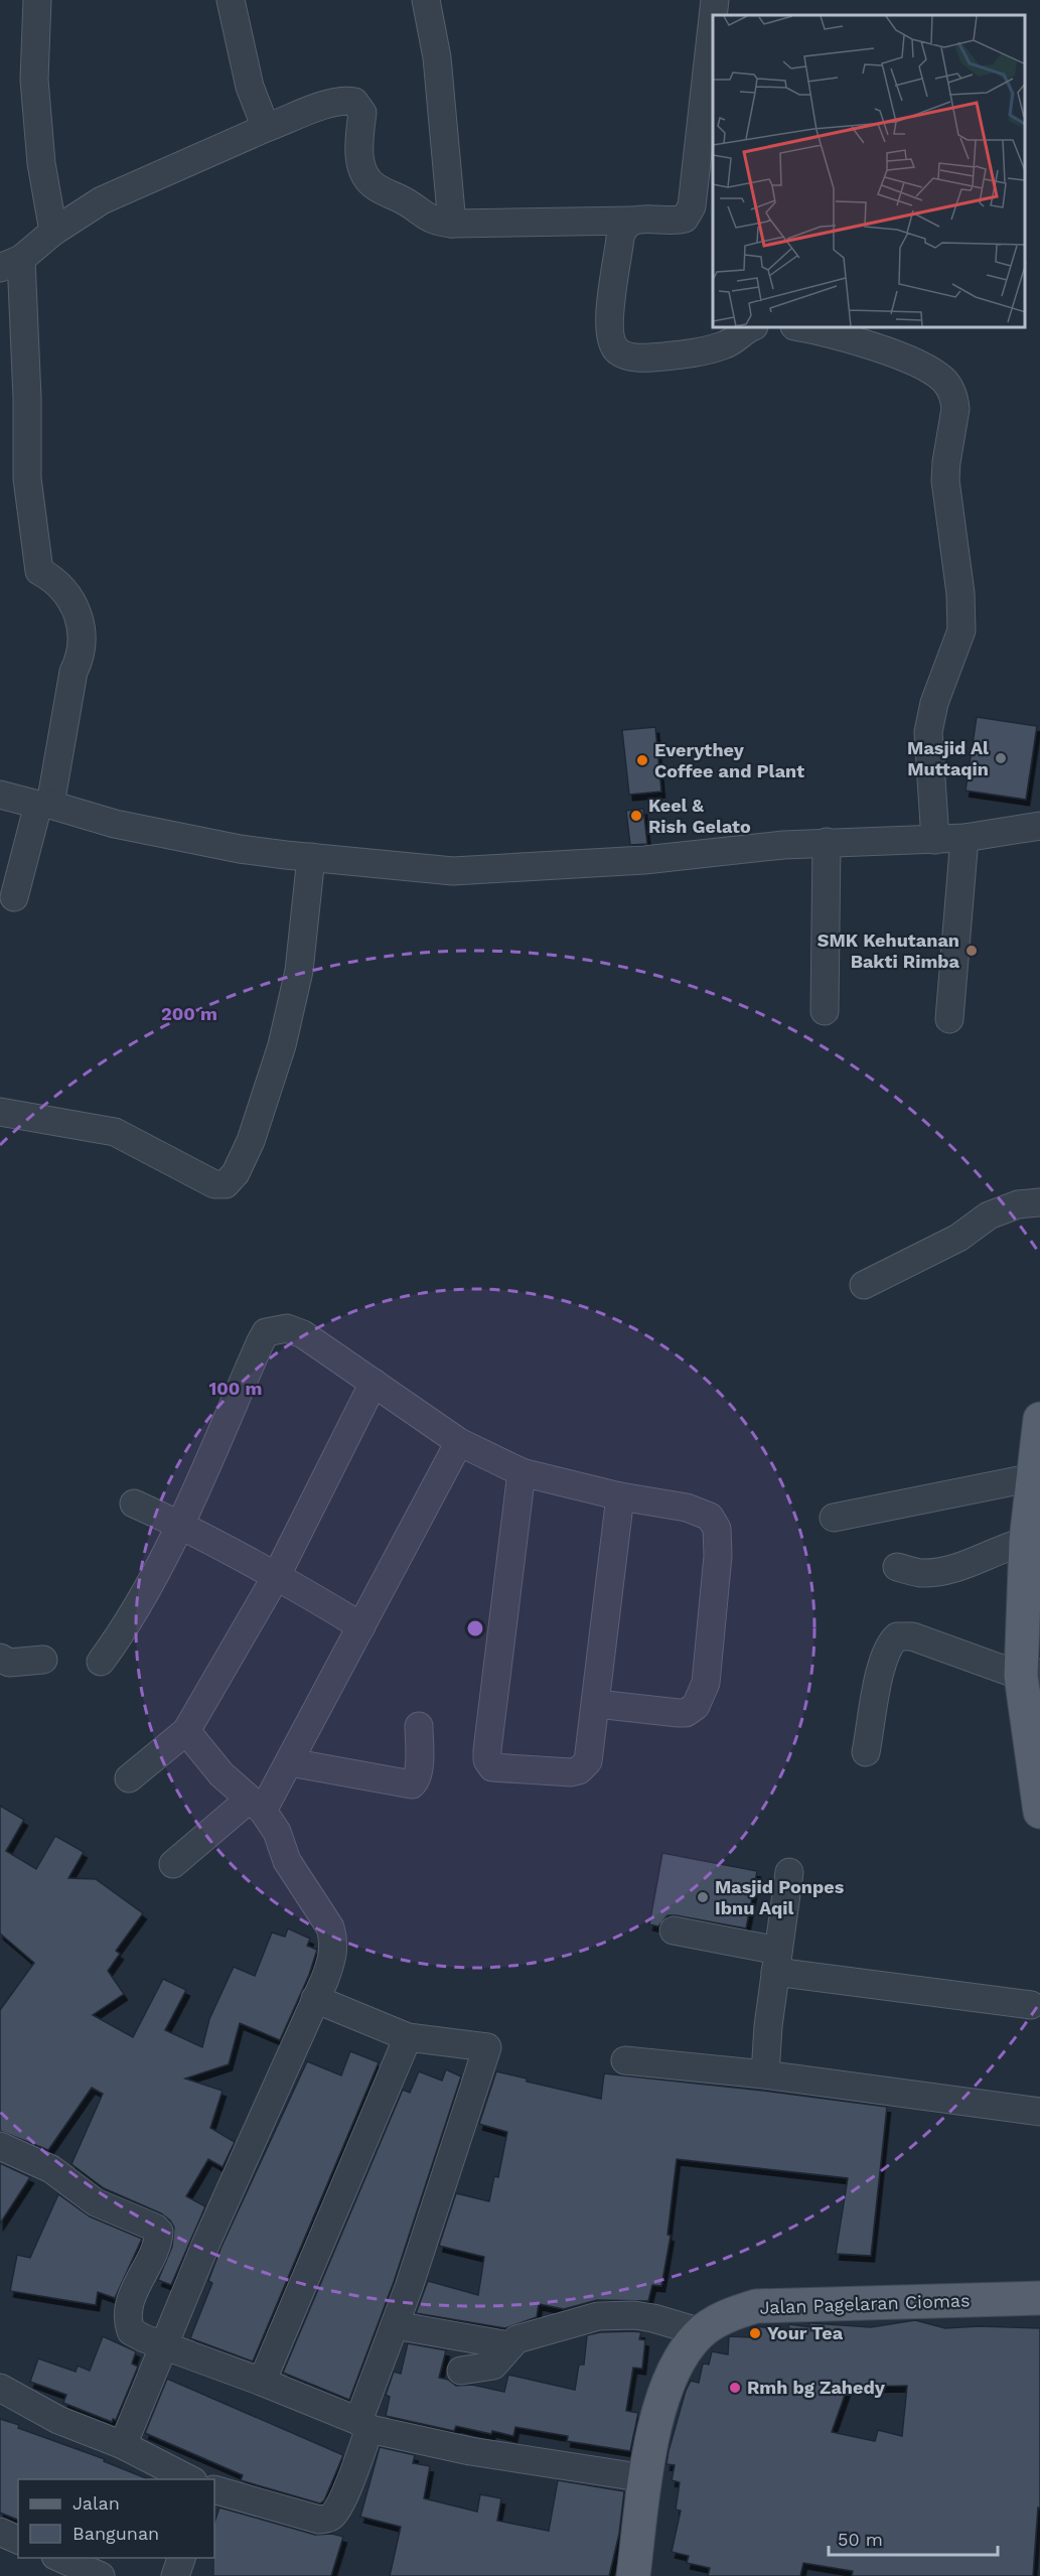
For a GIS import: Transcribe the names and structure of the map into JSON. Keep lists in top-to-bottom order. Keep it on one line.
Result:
{"streets":{"main road":["Jalan Pagelaran Ciomas"]},"places":["Masjid Al Muttaqin","Everythey Coffee and Plant","Keel & Rish Gelato","SMK Kehutanan Bakti Rimba","Masjid Ponpes Ibnu Aqil","Your Tea","Rmh bg Zahedy"],"legend":["Jalan","Bangunan"],"scale_bar":"50 m","rings":["200 m","100 m"]}
